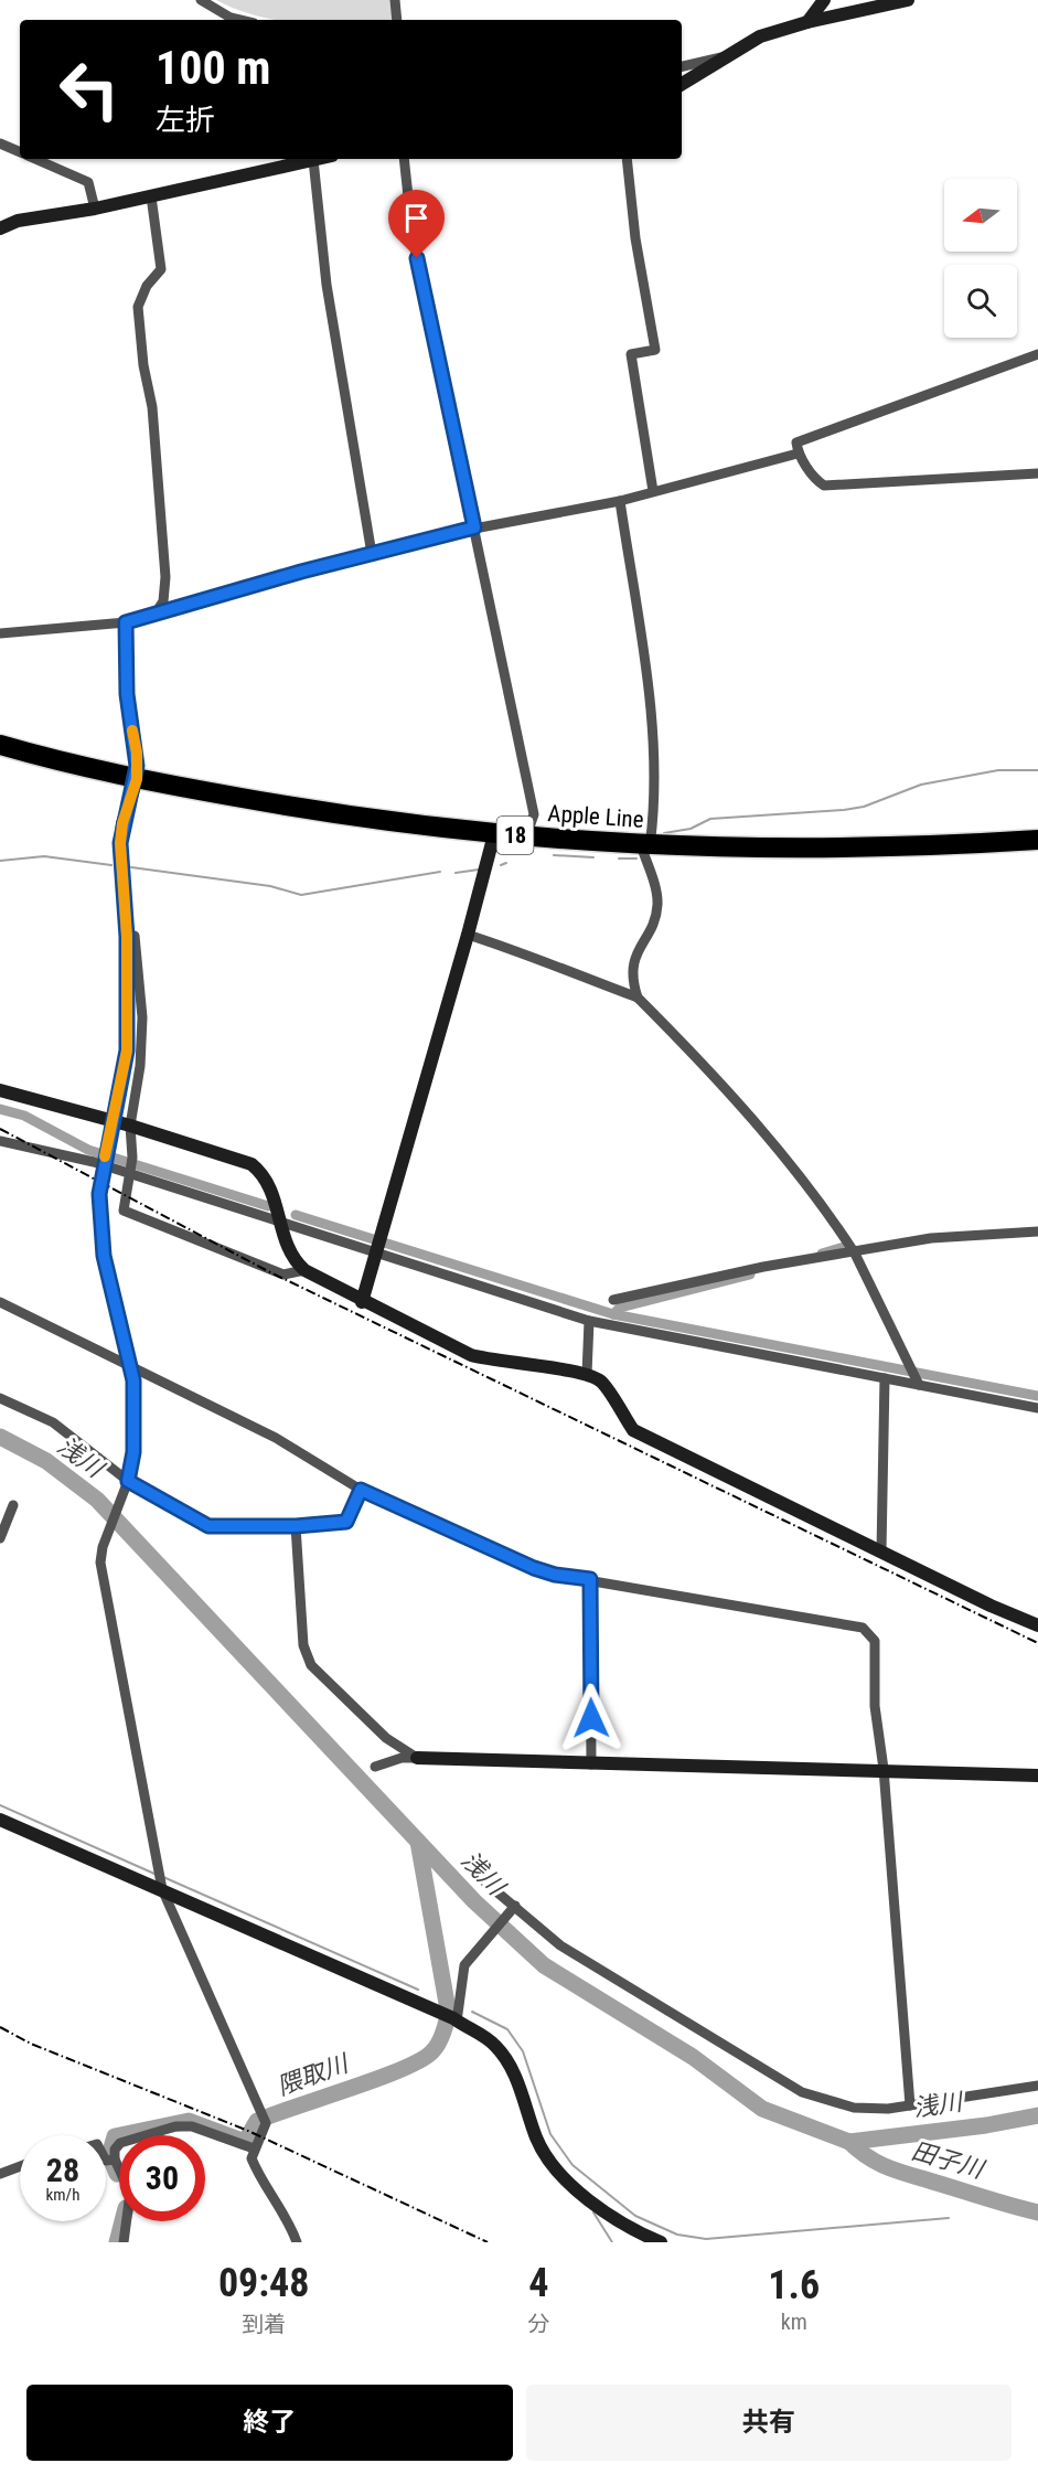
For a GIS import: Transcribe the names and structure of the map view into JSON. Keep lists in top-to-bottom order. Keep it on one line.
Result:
{"streets":{"highway":["Apple Line","18"]},"water":["浅川","隈取川","田子川"],"north":"left","page":{"turn":["100 m","左折"],"speed":"28 km/h","limit":"30","eta":["09:48","到着","4","分","1.6","km"],"buttons":["終了","共有"]}}
